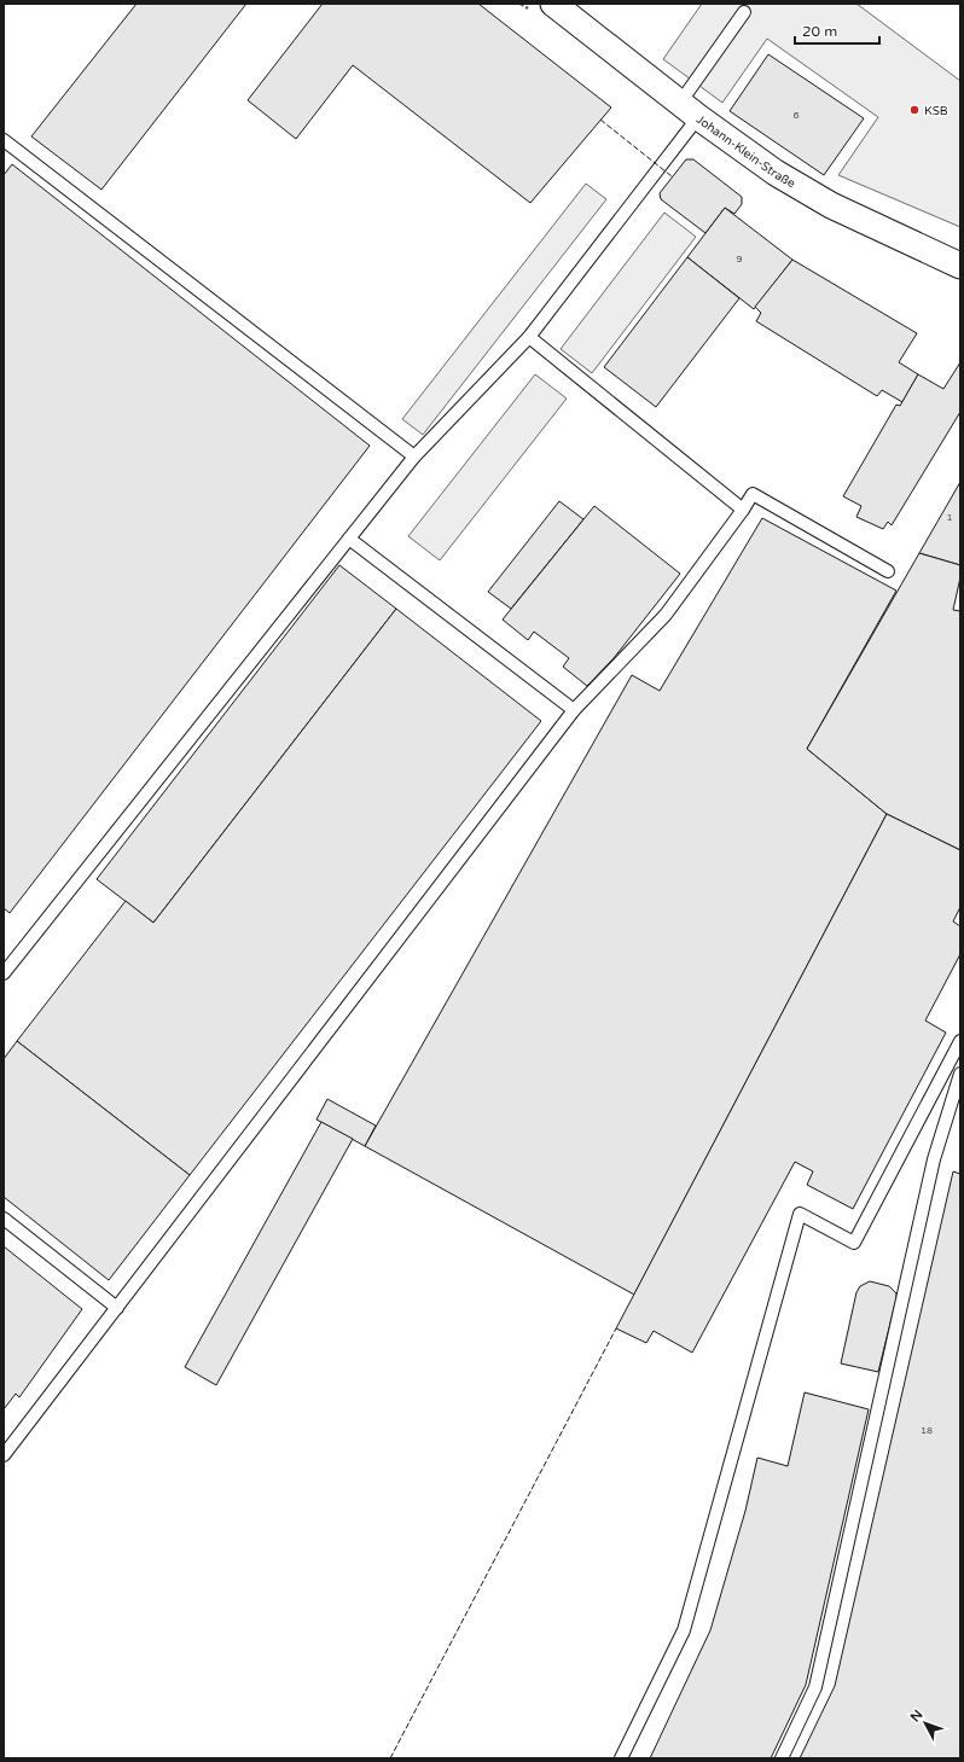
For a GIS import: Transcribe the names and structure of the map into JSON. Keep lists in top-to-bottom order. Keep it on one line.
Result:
{"streets":{"street":["Johann-Klein-Straße"]},"places":["KSB"],"house_numbers":["6","9","1","18"],"scale_bar":"20 m","north":"top left"}
